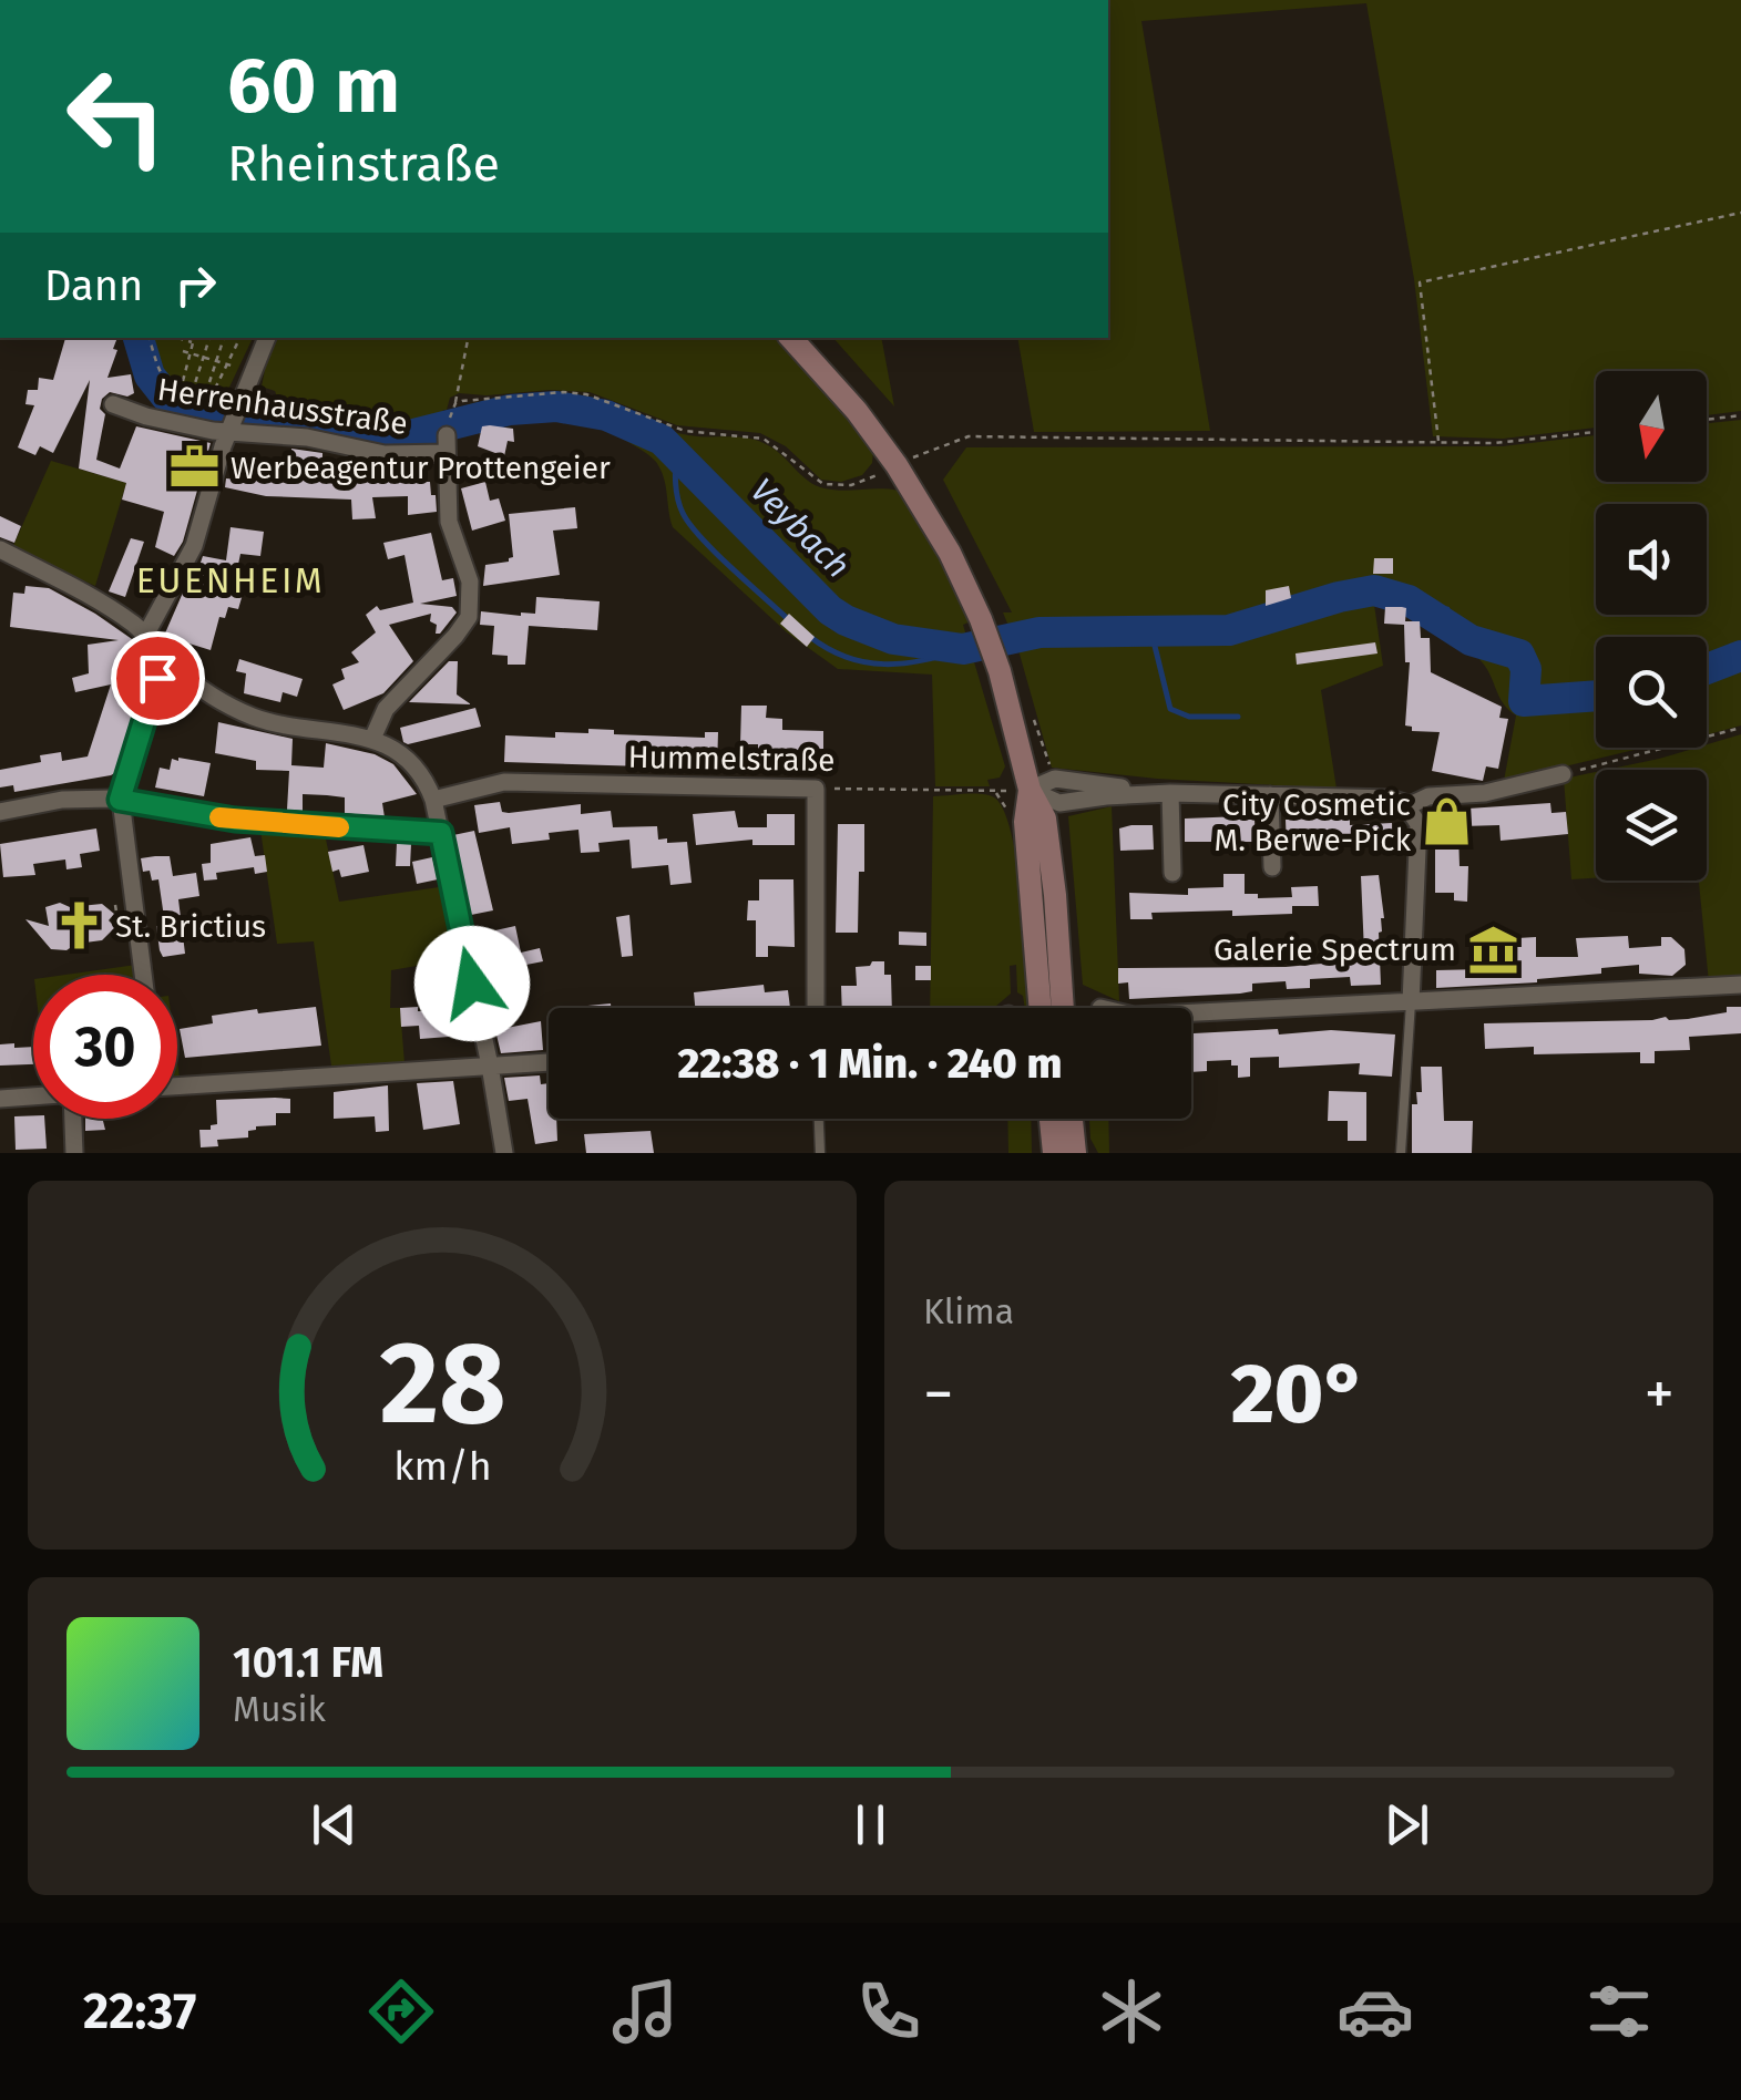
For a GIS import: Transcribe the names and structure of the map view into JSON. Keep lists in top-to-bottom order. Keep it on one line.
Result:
{"streets":{"street":["Herrenhausstraße","Hummelstraße"]},"districts":["EUENHEIM"],"water":["Veybach"],"places":{"office":["Werbeagentur Prottengeier"],"shop":["City Cosmetic M. Berwe-Pick"],"church":["St. Brictius"],"museum":["Galerie Spectrum"]},"north":"bottom","page":{"turn":["60 m","Rheinstraße"],"then":"Dann","limit":"30","trip":"22:38 · 1 Min. · 240 m","tile":"Klima","heat":["−","20°","+"],"song":["101.1 FM","Musik"],"tabs":"22:37","gauge":["28","km/h"]}}
